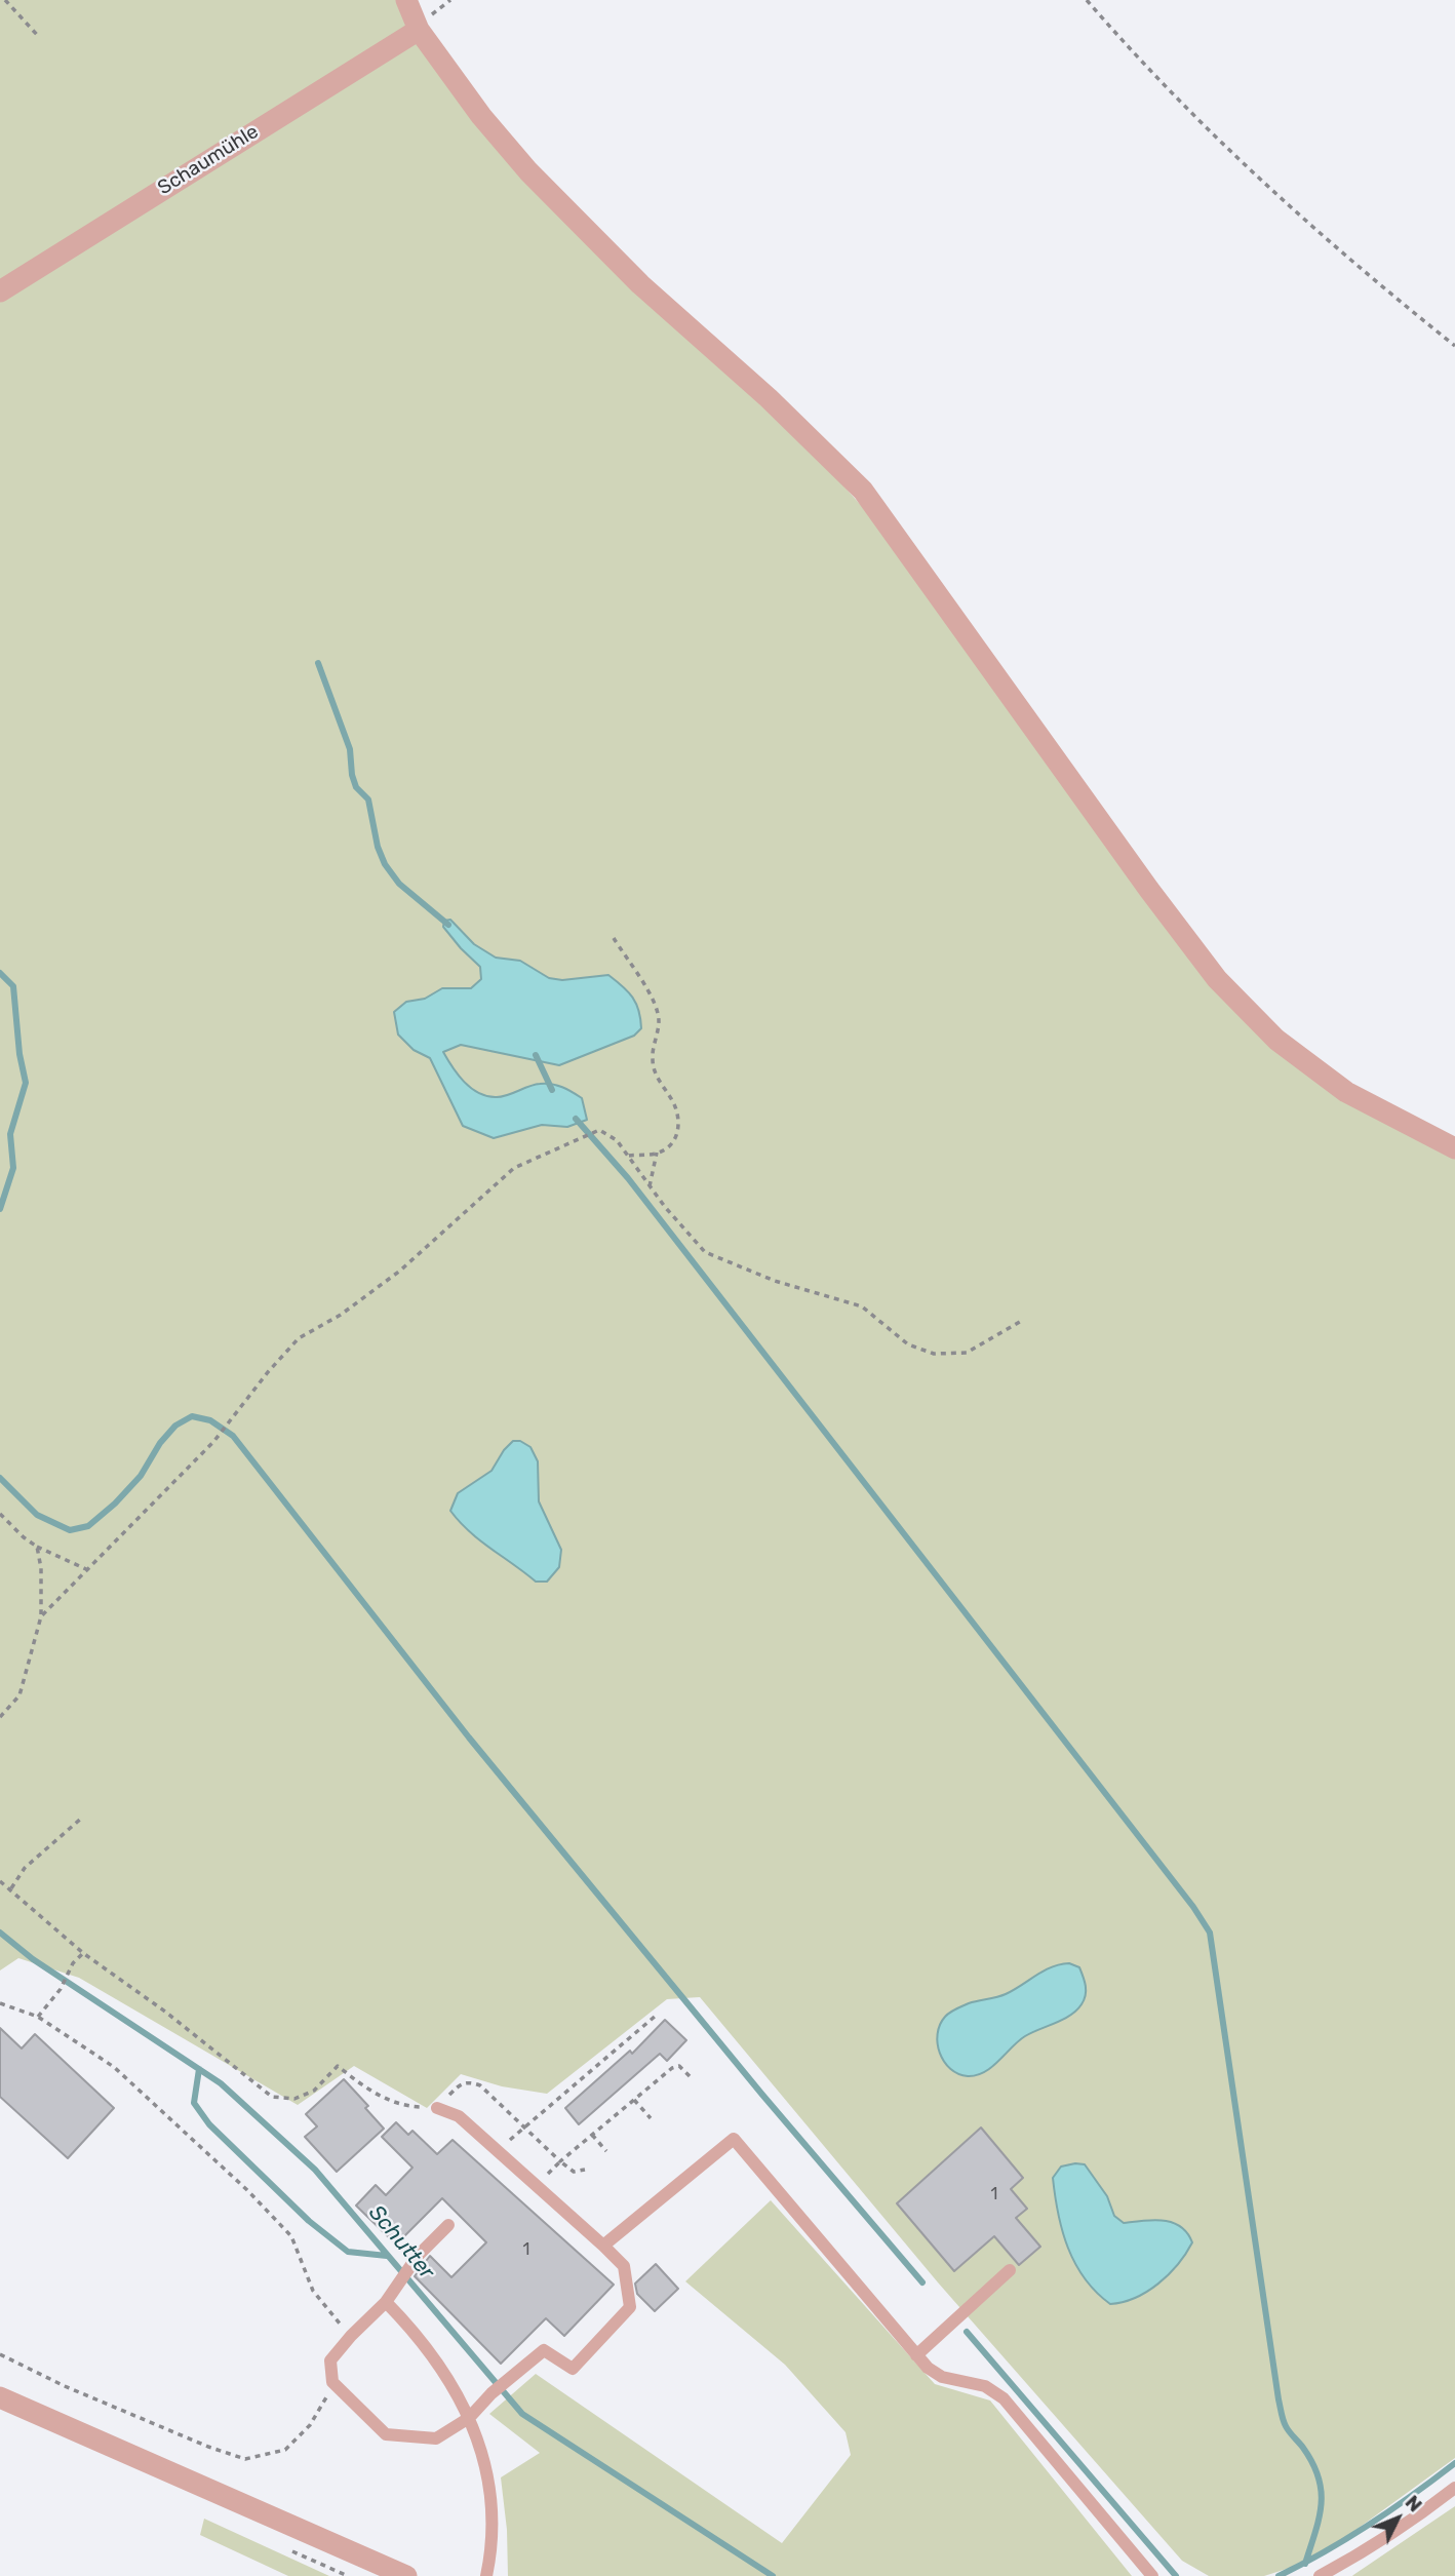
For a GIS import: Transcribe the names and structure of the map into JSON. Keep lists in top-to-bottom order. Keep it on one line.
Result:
{"streets":{"street":["Schaumühle"]},"water":["Schutter"],"house_numbers":["1","1"],"north":"top right"}
